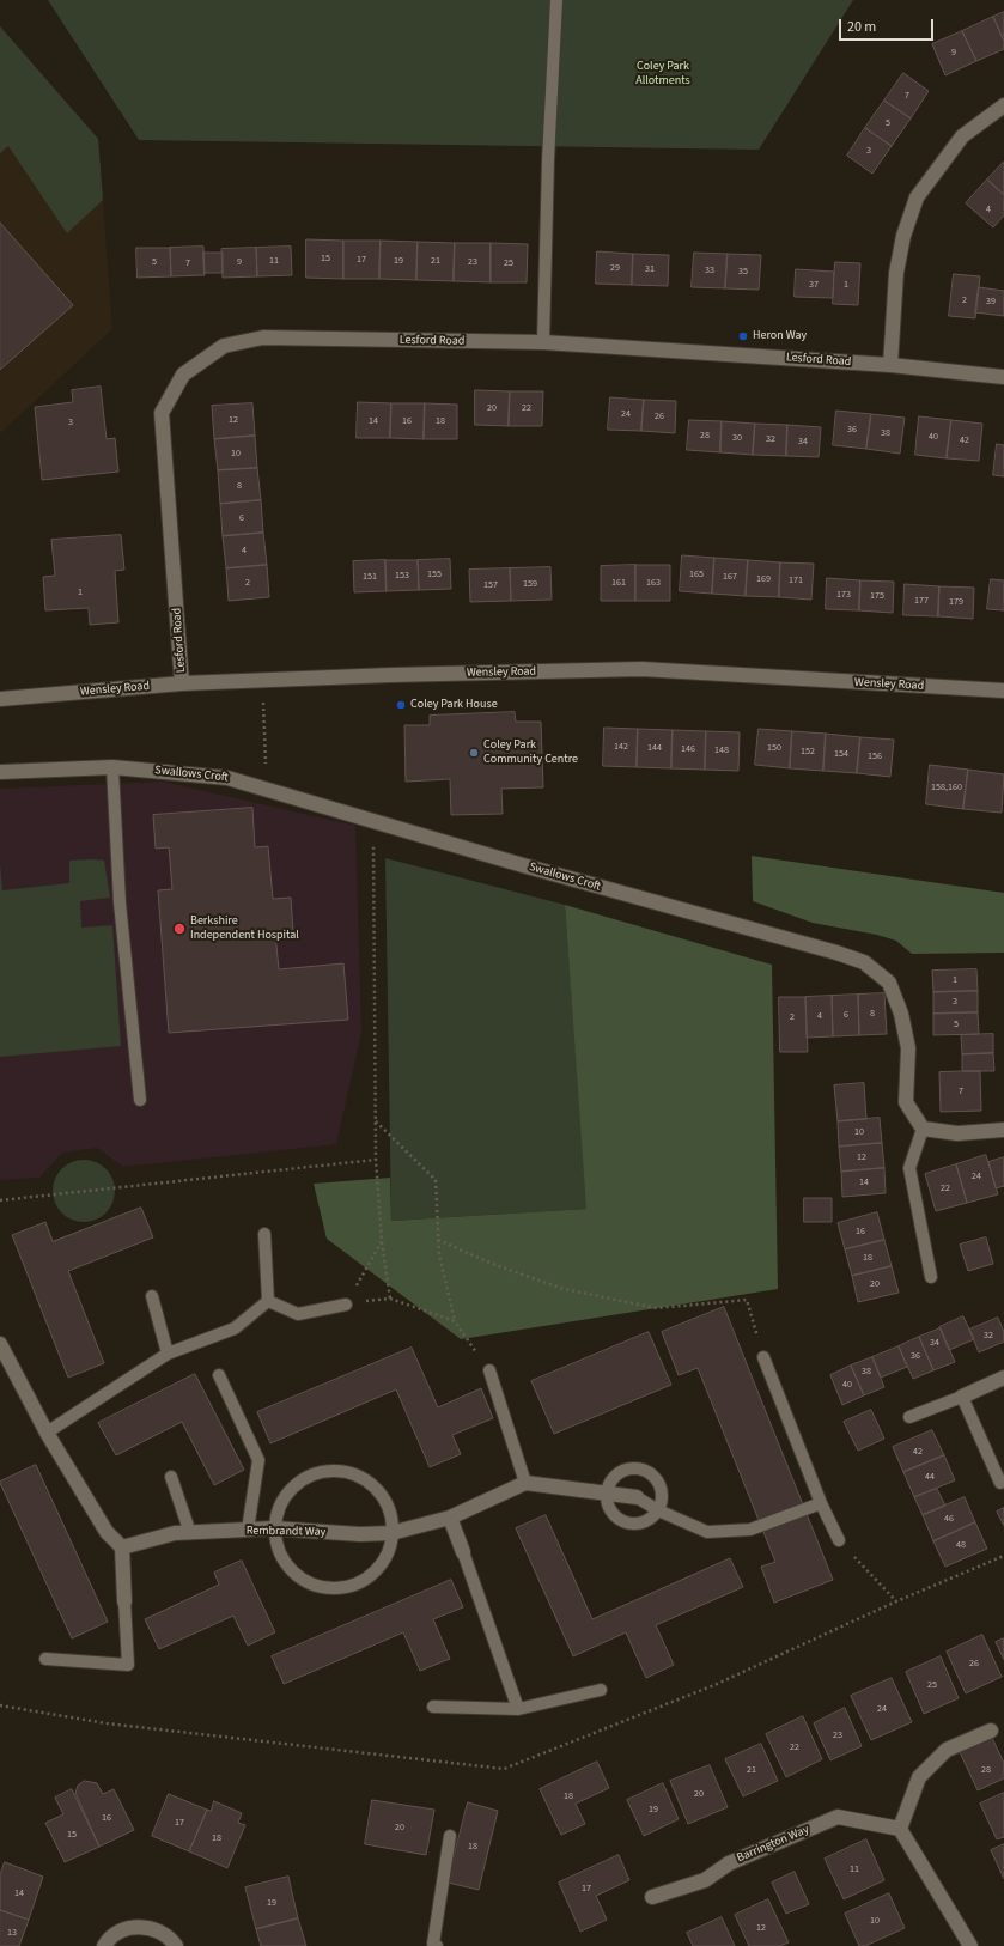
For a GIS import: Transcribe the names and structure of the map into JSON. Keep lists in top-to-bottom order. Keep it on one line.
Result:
{"streets":{"street":["Lesford Road","Wensley Road","Swallows Croft","Rembrandt Way","Barrington Way"]},"crossings":[["Lesford Road","Wensley Road"]],"parks":["Coley Park Allotments"],"places":["Heron Way","Coley Park House","Coley Park Community Centre","Berkshire Independent Hospital"],"house_numbers":["9","7","5","3","4","15","17","11","19","21","5","9","23","7","25","29","31","33","35","37","1","2","39","20","22","24","26","12","14","16","18","3","36","38","28","40","30","32","42","34","10","8","6","4","155","165","153","151","167","169","171","2","161","163","159","157","1","173","175","177","179","142","144","150","146","148","152","154","156","158,160","1","3","8","6","4","2","5","7","10","12","24","14","22","16","18","20","32","34","36","38","40","42","44","46","48","26","25","24","23","22","21","28","20","18","19","16","17","20","15","18","18","11","17","14","19","10","12","13"],"scale_bar":"20 m"}
